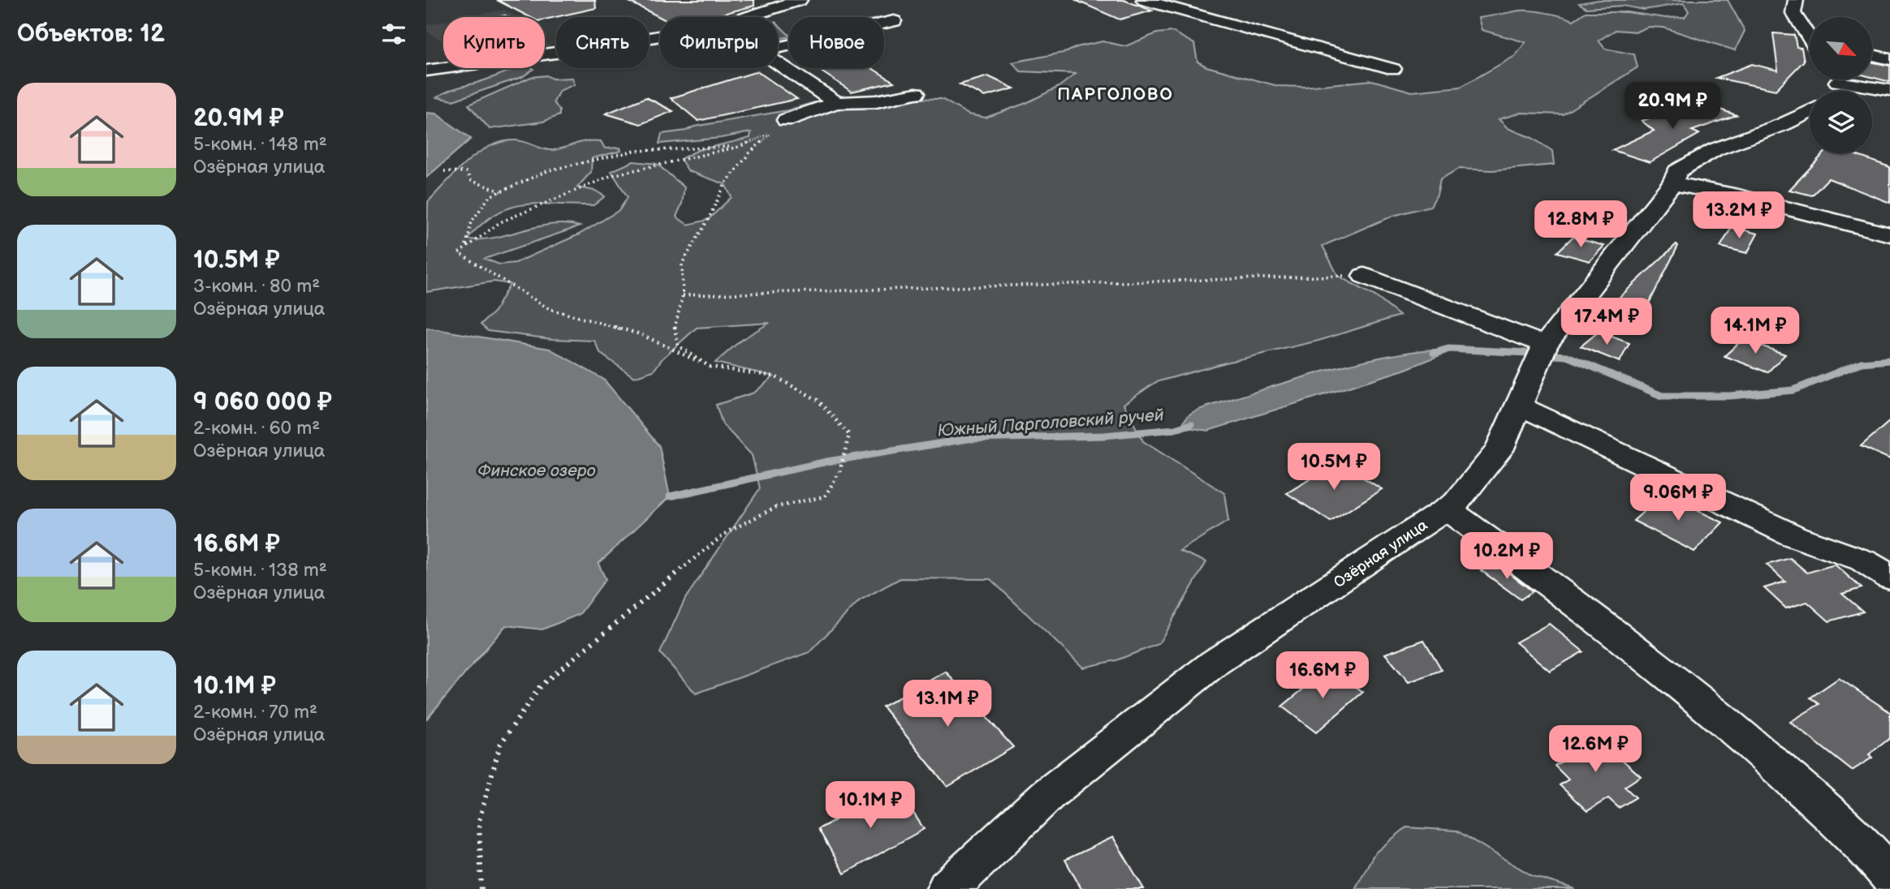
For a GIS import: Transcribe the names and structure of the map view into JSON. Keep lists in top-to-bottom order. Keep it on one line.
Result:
{"streets":{"street":["Озёрная улица"]},"districts":["ПАРГОЛОВО"],"water":["Южный Парголовский ручей","Финское озеро"],"north":"bottom right","page":{"heading":"Объектов: 12","chip":["Купить","Снять","Фильтры","Новое"],"list":[{"name":"20.9M ₽","note":"5-комн. · 148 m² · Озёрная улица"},{"name":"10.5M ₽","note":"3-комн. · 80 m² · Озёрная улица"},{"name":"9 060 000 ₽","note":"2-комн. · 60 m² · Озёрная улица"},{"name":"16.6M ₽","note":"5-комн. · 138 m² · Озёрная улица"},{"name":"10.1M ₽","note":"2-комн. · 70 m² · Озёрная улица"}],"price":["20.9M ₽","13.2M ₽","12.8M ₽","17.4M ₽","14.1M ₽","10.5M ₽","9.06M ₽","10.2M ₽","16.6M ₽","13.1M ₽","12.6M ₽","10.1M ₽"]}}
